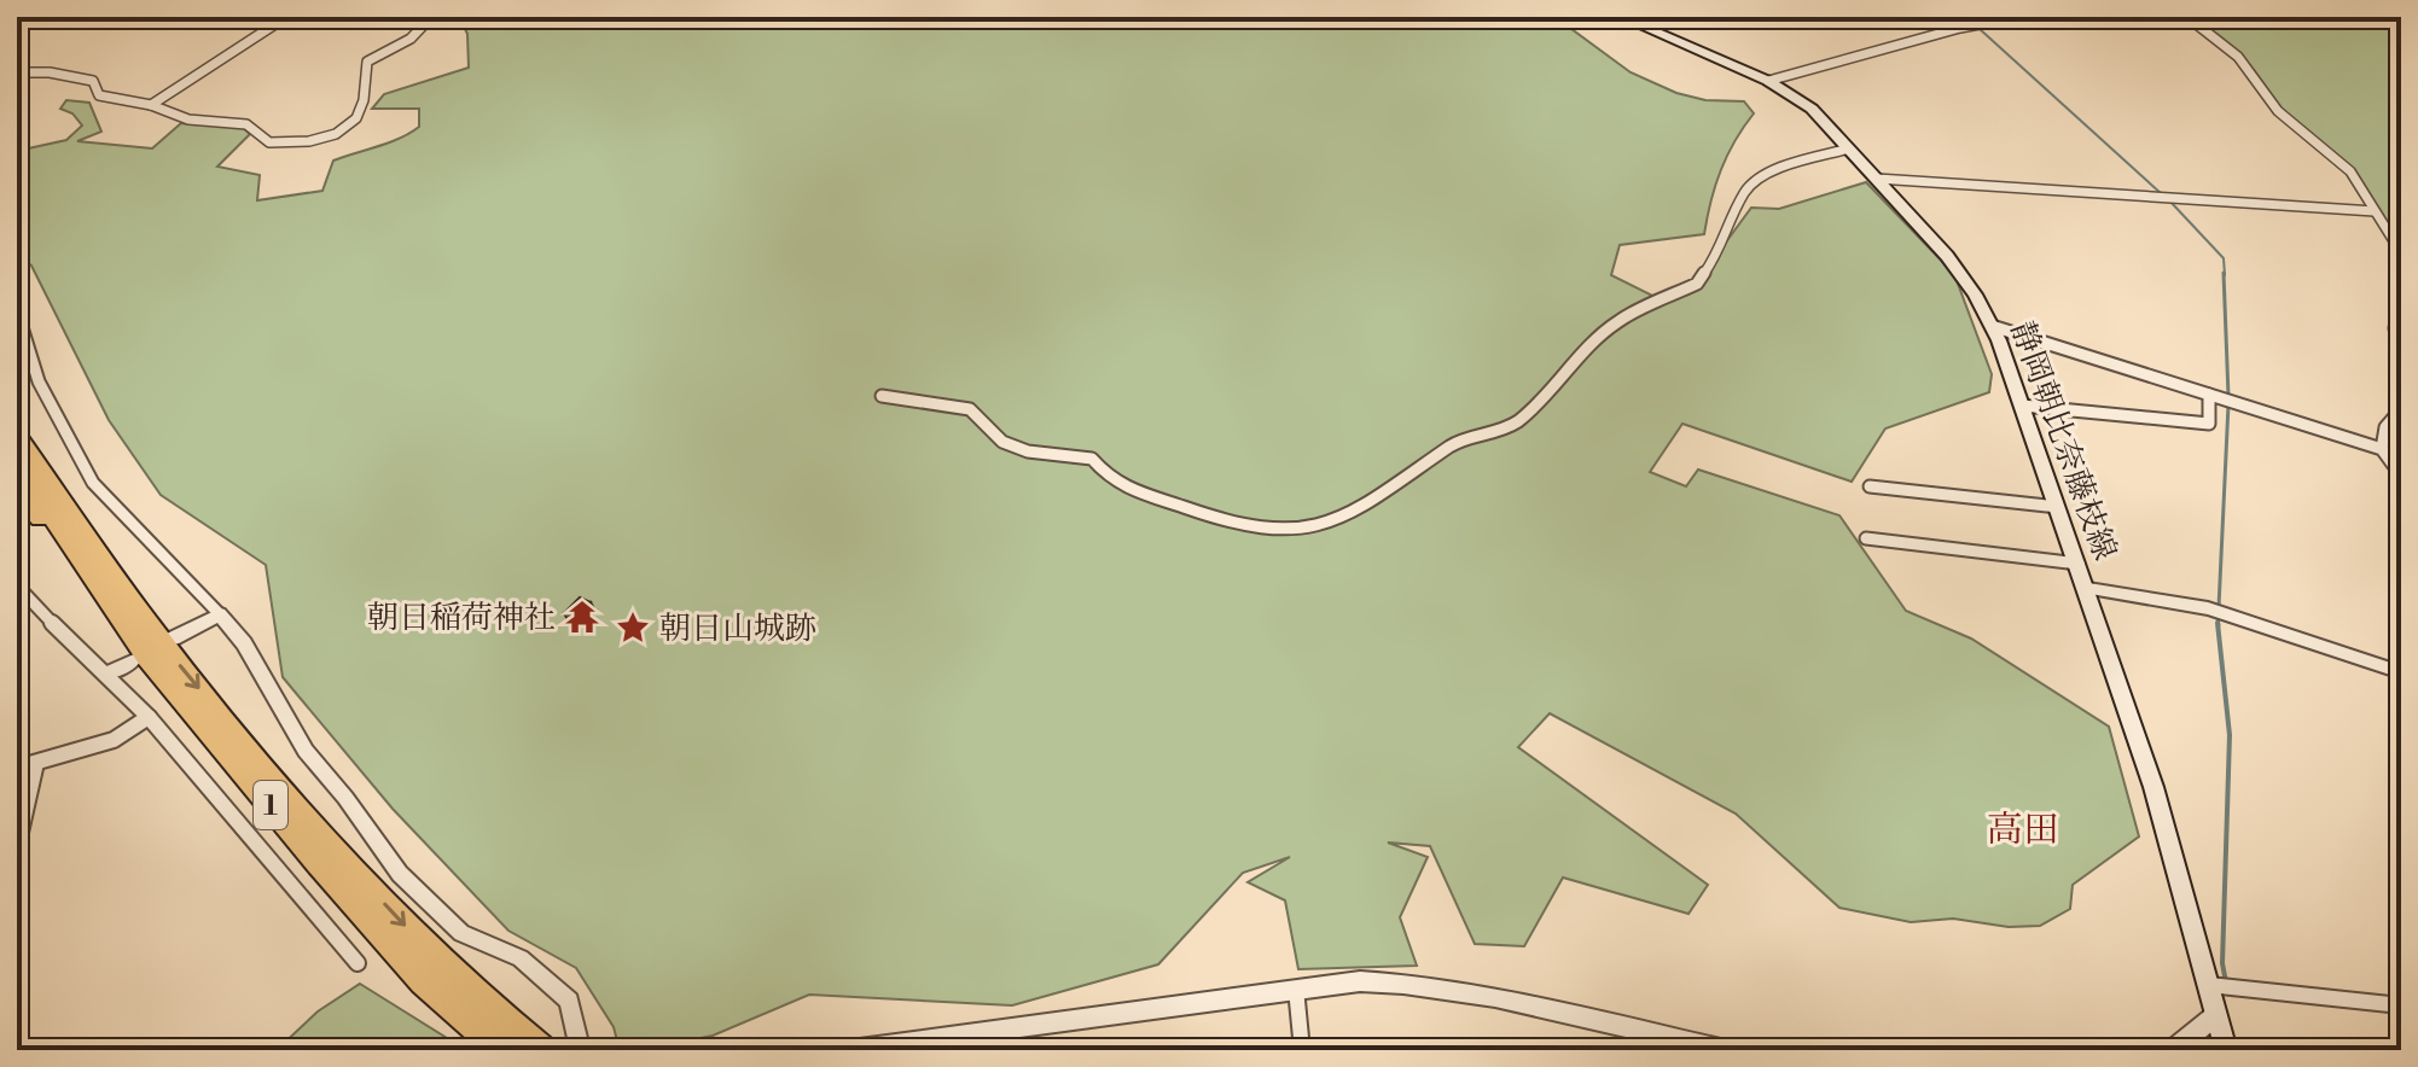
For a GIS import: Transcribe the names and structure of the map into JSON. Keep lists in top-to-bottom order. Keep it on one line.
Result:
{"streets":{"highway":["1"],"main road":["静岡朝比奈藤枝線"]},"districts":["高田"],"places":{"temple":["朝日稲荷神社"],"place":["朝日山城跡"]}}
